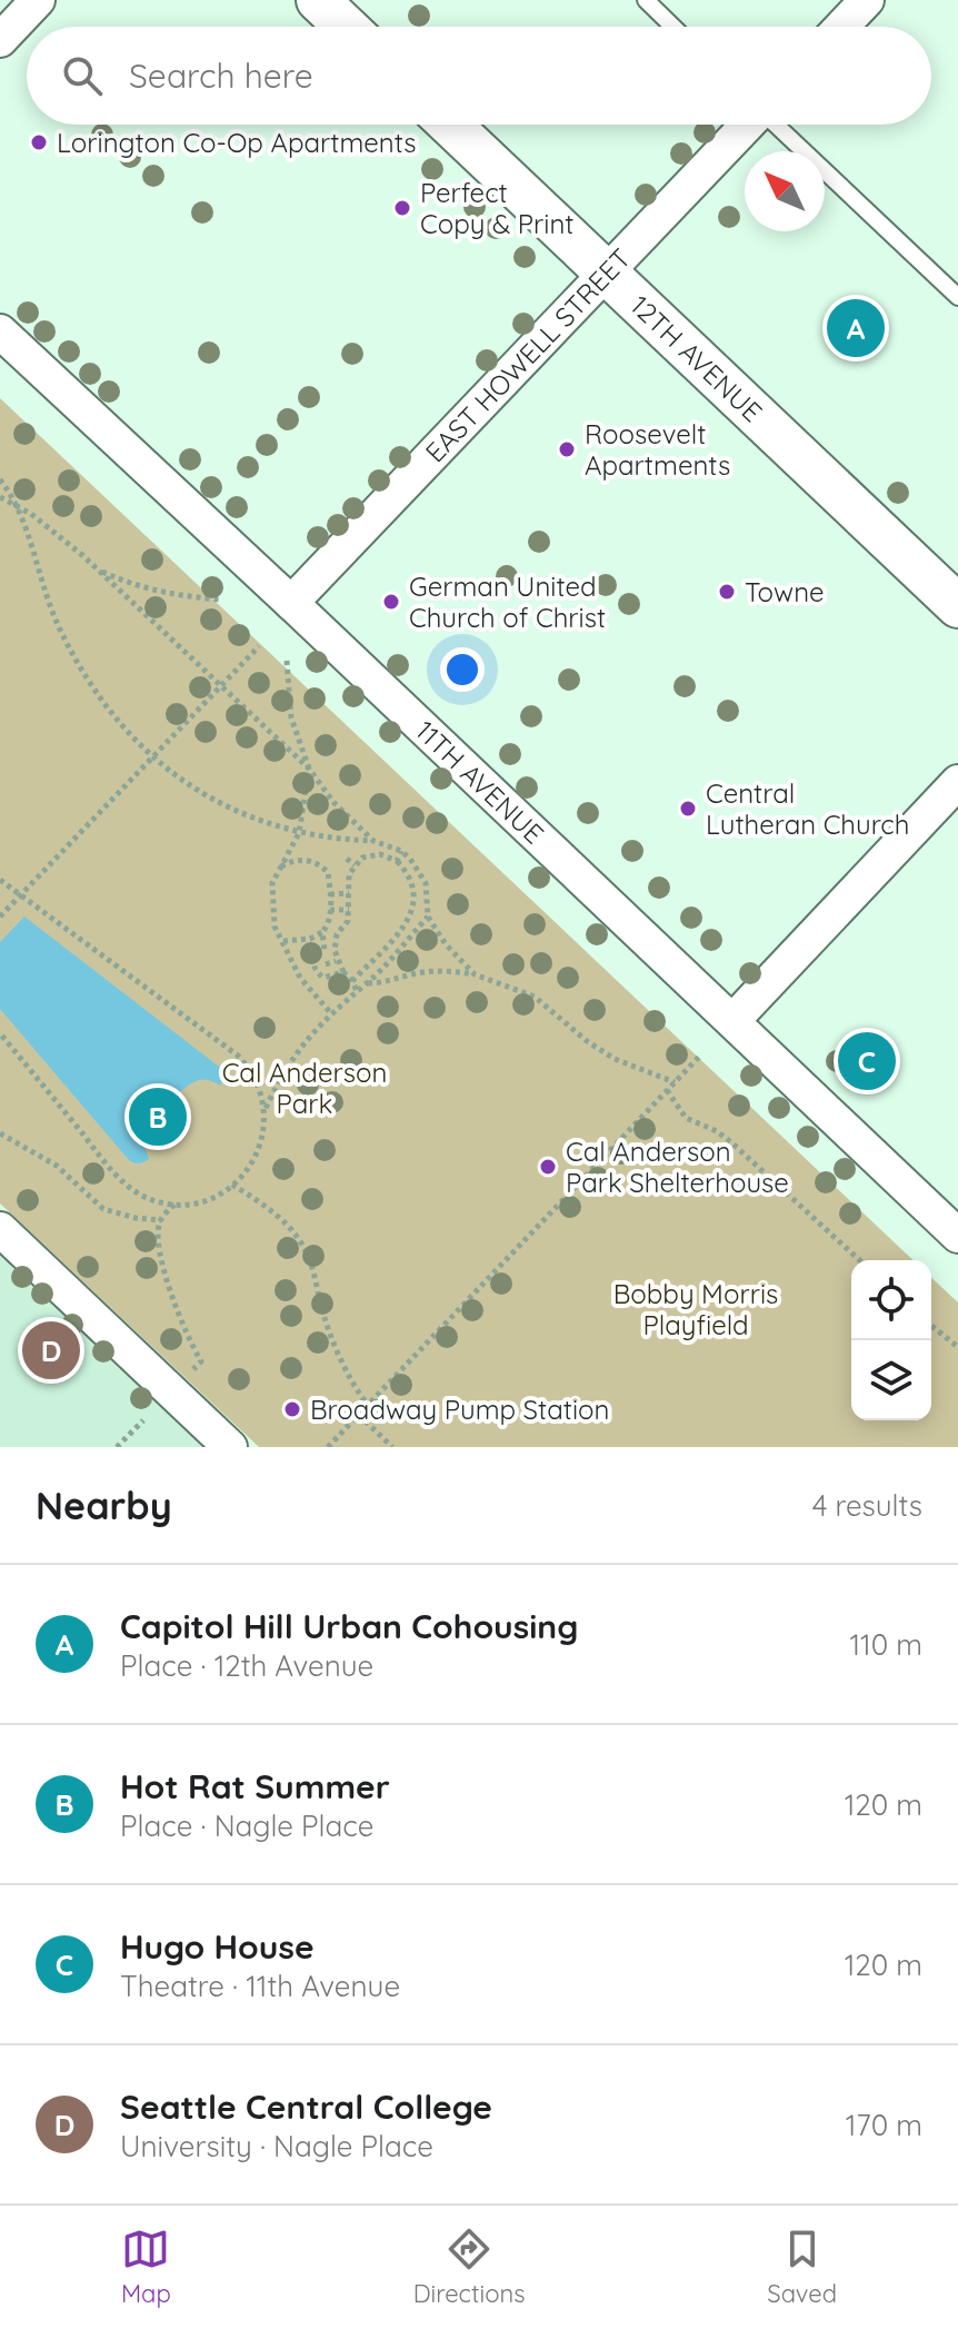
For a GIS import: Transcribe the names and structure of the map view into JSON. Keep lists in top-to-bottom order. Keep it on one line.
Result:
{"streets":{"street":["EAST HOWELL STREET","12TH AVENUE","11TH AVENUE"]},"crossings":[["EAST HOWELL STREET","12TH AVENUE"],["EAST HOWELL STREET","11TH AVENUE"]],"parks":["Cal Anderson Park","Bobby Morris Playfield"],"places":["Lorington Co-Op Apartments","Perfect Copy & Print","Roosevelt Apartments","Towne","German United Church of Christ","Central Lutheran Church","Cal Anderson Park Shelterhouse","Broadway Pump Station"],"north":"top left","page":{"search":"Search here","pins":["A","C","B","D"],"heading":["Nearby","4 results"],"list":[{"mark":"A","name":"Capitol Hill Urban Cohousing","note":"Place · 12th Avenue","value":"110 m"},{"mark":"B","name":"Hot Rat Summer","note":"Place · Nagle Place","value":"120 m"},{"mark":"C","name":"Hugo House","note":"Theatre · 11th Avenue","value":"120 m"},{"mark":"D","name":"Seattle Central College","note":"University · Nagle Place","value":"170 m"}],"nav":["Map","Directions","Saved"]}}
